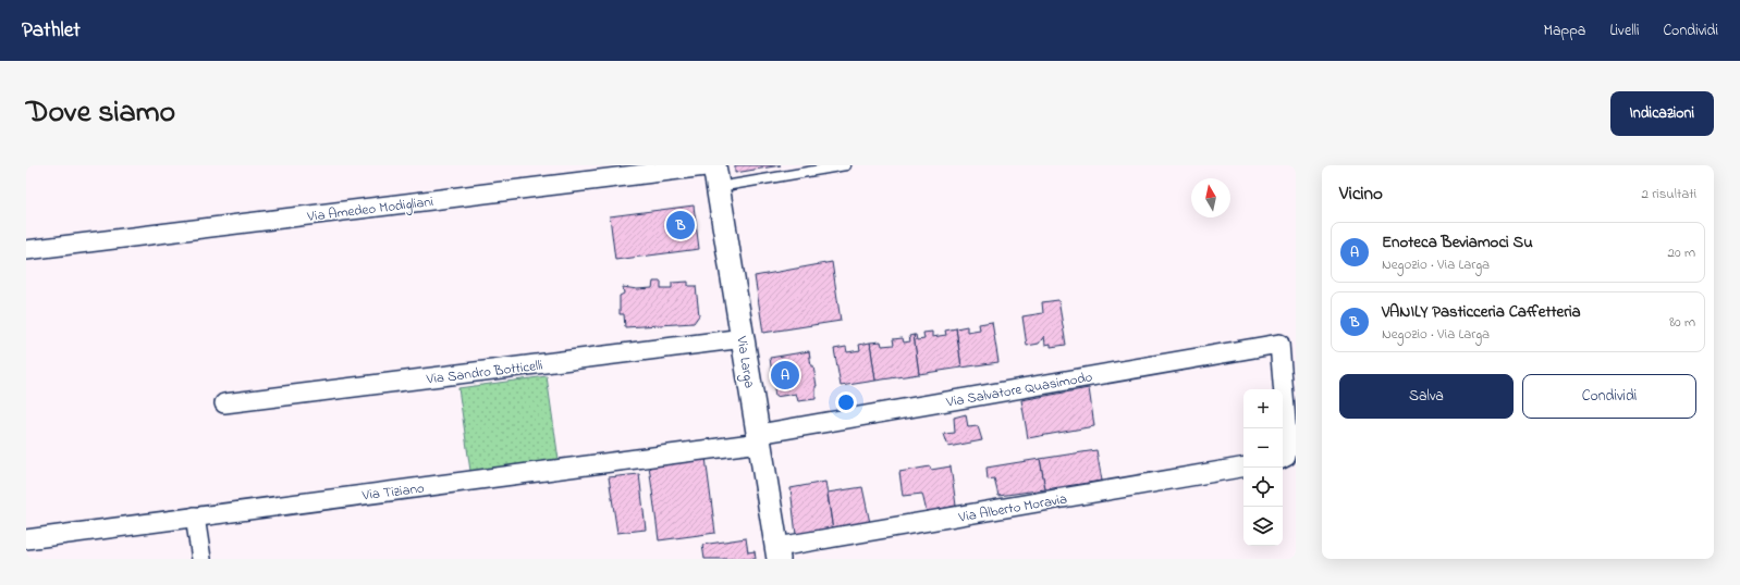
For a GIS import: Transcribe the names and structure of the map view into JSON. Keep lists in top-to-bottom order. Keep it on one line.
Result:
{"streets":{"street":["Via Amedeo Modigliani","Via Larga","Via Sandro Botticelli","Via Salvatore Quasimodo","Via Tiziano","Via Alberto Moravia"]},"crossings":[["Via Amedeo Modigliani","Via Larga"],["Via Larga","Via Sandro Botticelli"],["Via Larga","Via Salvatore Quasimodo"],["Via Larga","Via Tiziano"],["Via Larga","Via Alberto Moravia"],["Via Salvatore Quasimodo","Via Tiziano"]],"north":"top","page":{"header":"Pathlet","nav":["Mappa","Livelli","Condividi"],"title":"Dove siamo","buttons":["Indicazioni",["Salva","Condividi"]],"heading":["Vicino","2 risultati"],"pins":["B","A"],"list":[{"mark":"A","name":"Enoteca Beviamoci Su","note":"Negozio · Via Larga","value":"20 m"},{"mark":"B","name":"VANILY Pasticceria Caffetteria","note":"Negozio · Via Larga","value":"80 m"}],"map_buttons":["+","−"]}}
